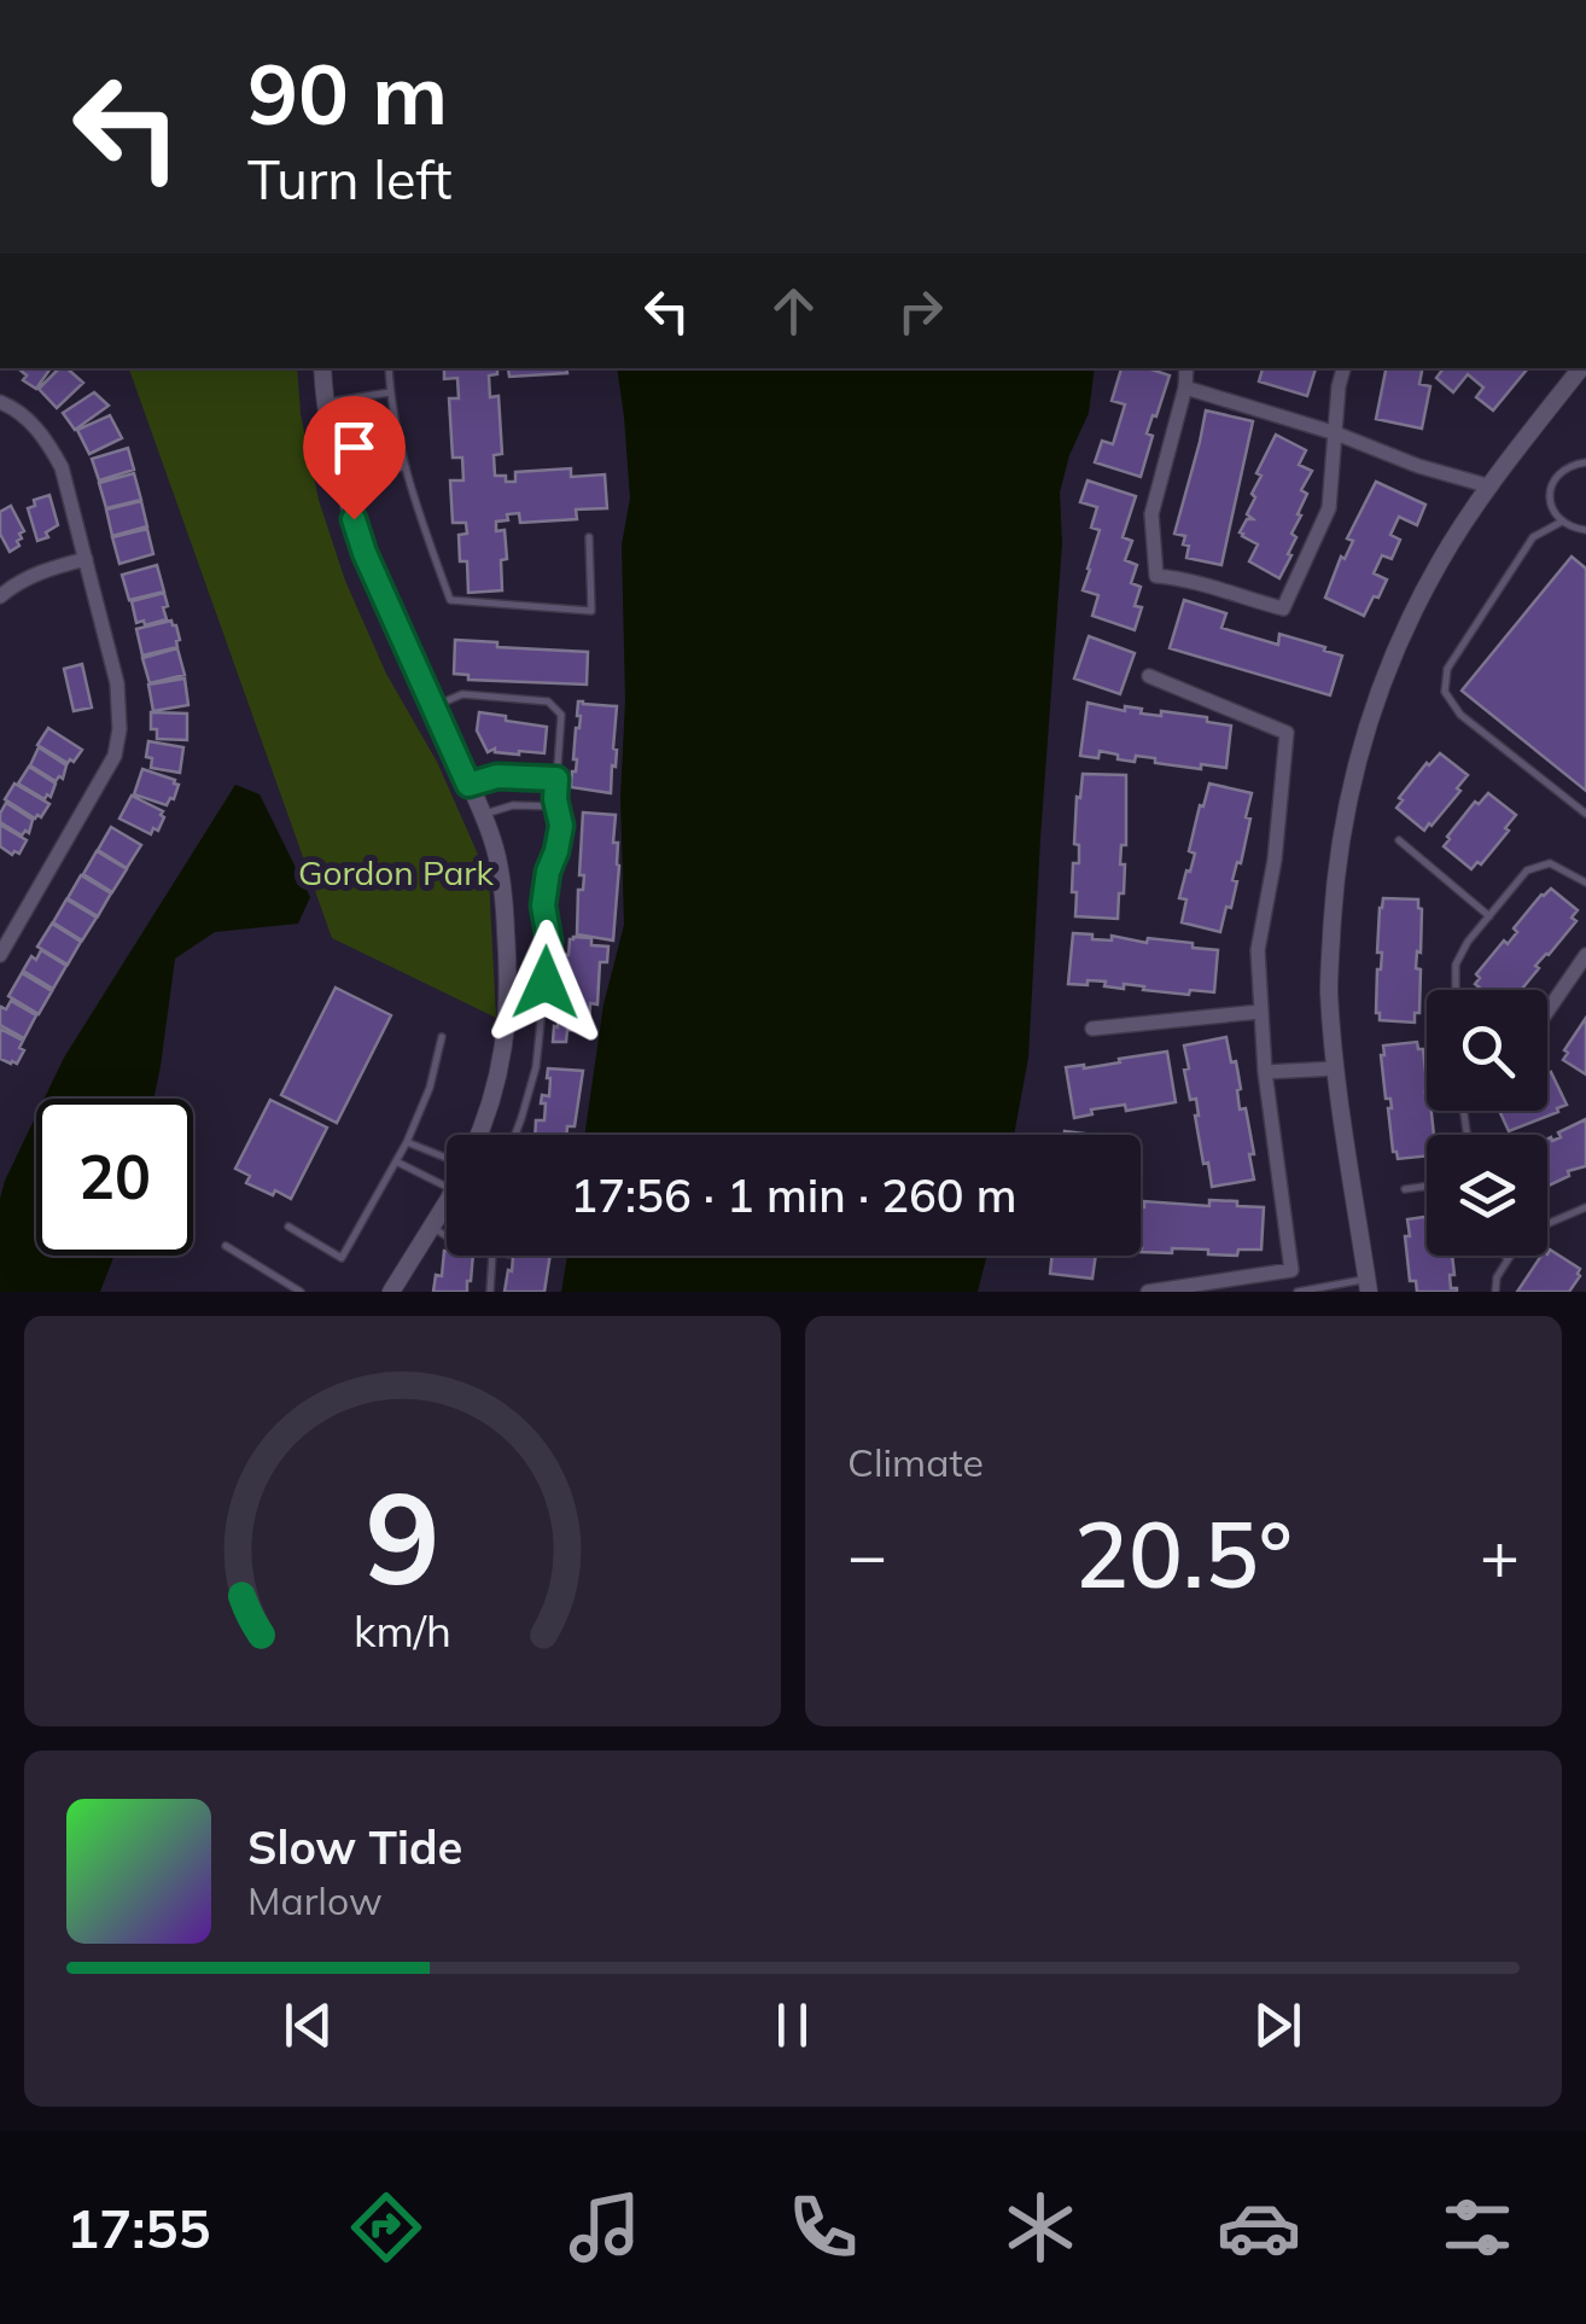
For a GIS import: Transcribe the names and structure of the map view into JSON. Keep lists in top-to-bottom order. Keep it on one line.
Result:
{"parks":["Gordon Park"],"page":{"turn":["90 m","Turn left"],"limit":"20","trip":"17:56 · 1 min · 260 m","tile":"Climate","heat":["−","20.5°","+"],"song":["Slow Tide","Marlow"],"tabs":"17:55","gauge":["9","km/h"]}}
